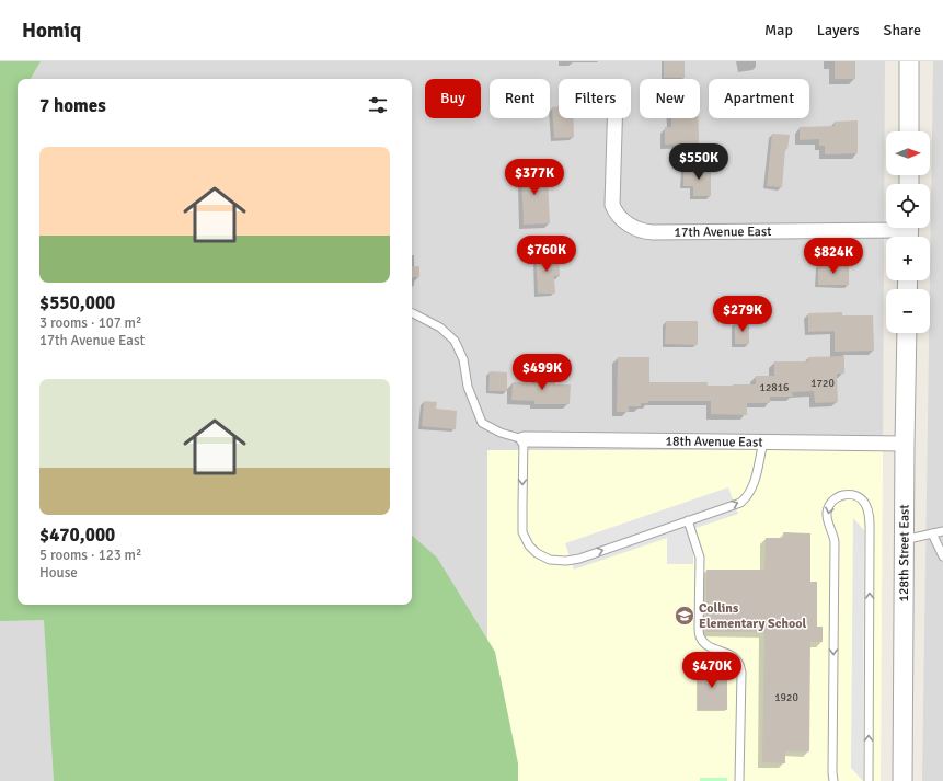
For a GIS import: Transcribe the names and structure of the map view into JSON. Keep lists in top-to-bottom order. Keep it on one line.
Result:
{"streets":{"street":["17th Avenue East","18th Avenue East","128th Street East"]},"crossings":[["18th Avenue East","128th Street East"]],"places":{"school or university":["Collins Elementary School"]},"house_numbers":["1720","12816","1920"],"north":"right","page":{"header":"Homiq","nav":["Map","Layers","Share"],"chip":["Buy","Rent","Filters","New","Apartment"],"heading":"7 homes","map_buttons":["+","−"],"list":[{"name":"$550,000","note":"3 rooms · 107 m² · 17th Avenue East"},{"name":"$470,000","note":"5 rooms · 123 m² · House"}],"price":["$550K","$377K","$760K","$824K","$279K","$499K","$470K"]}}
